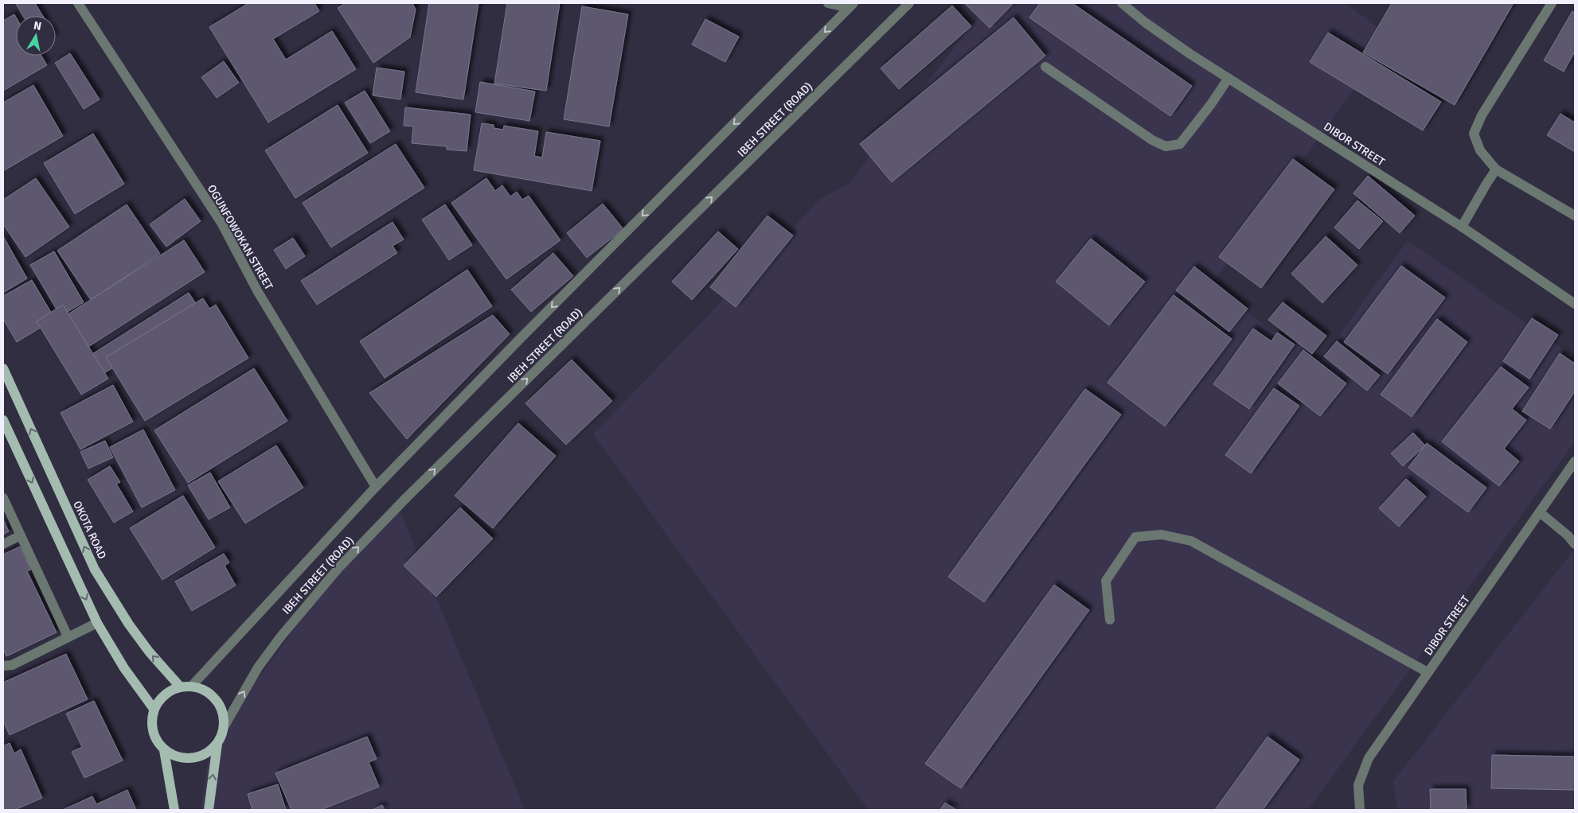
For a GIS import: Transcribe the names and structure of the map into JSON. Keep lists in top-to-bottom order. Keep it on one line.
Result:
{"streets":{"main road":["OKOTA ROAD"],"street":["IBEH STREET (ROAD)","DIBOR STREET","OGUNFOWOKAN STREET"]},"crossings":[["IBEH STREET (ROAD)","OGUNFOWOKAN STREET"],["IBEH STREET (ROAD)","OKOTA ROAD"]],"north":"top"}
